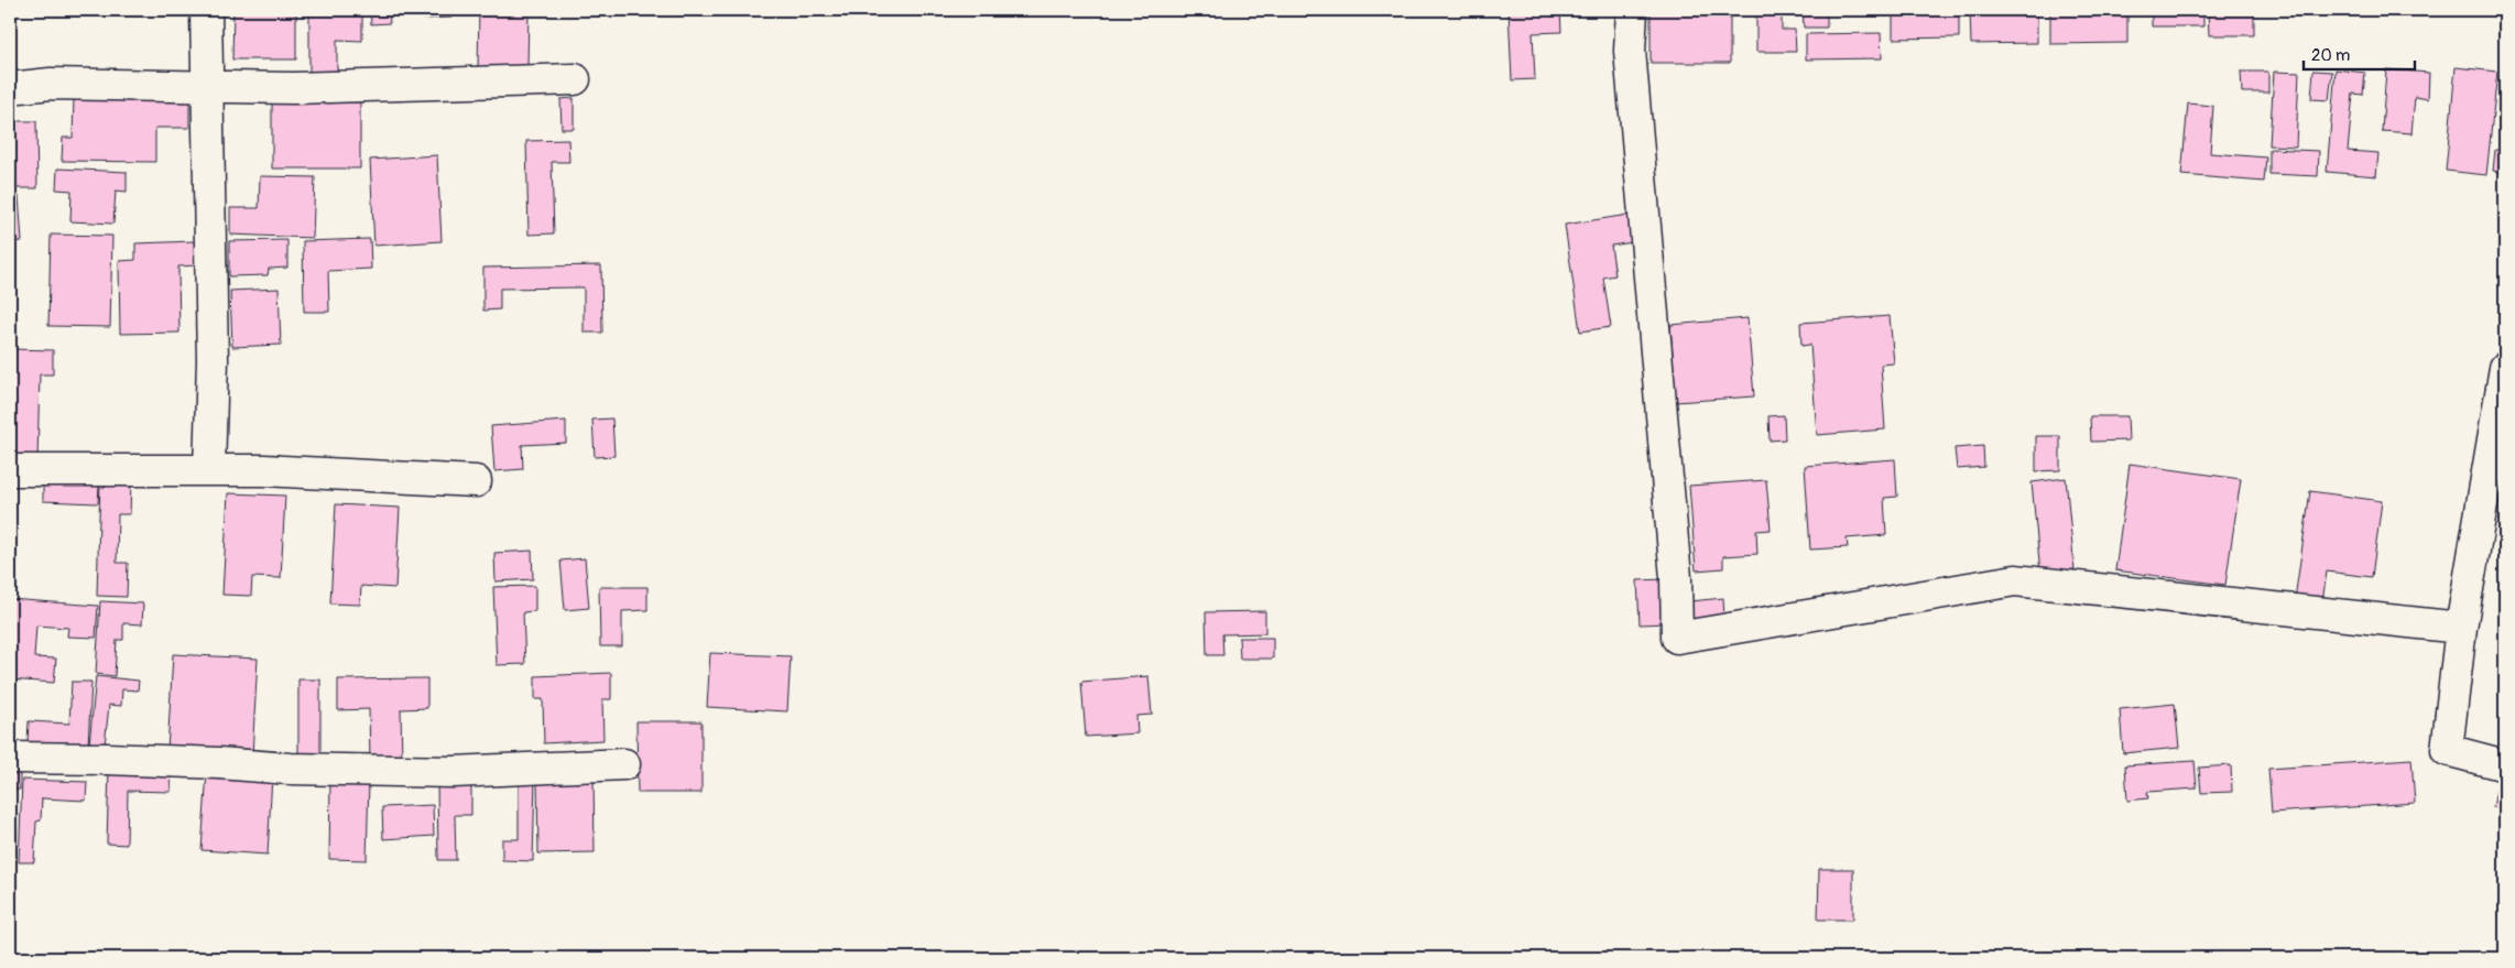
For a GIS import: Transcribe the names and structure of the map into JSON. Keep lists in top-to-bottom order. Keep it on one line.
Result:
{"scale_bar":"20 m"}
